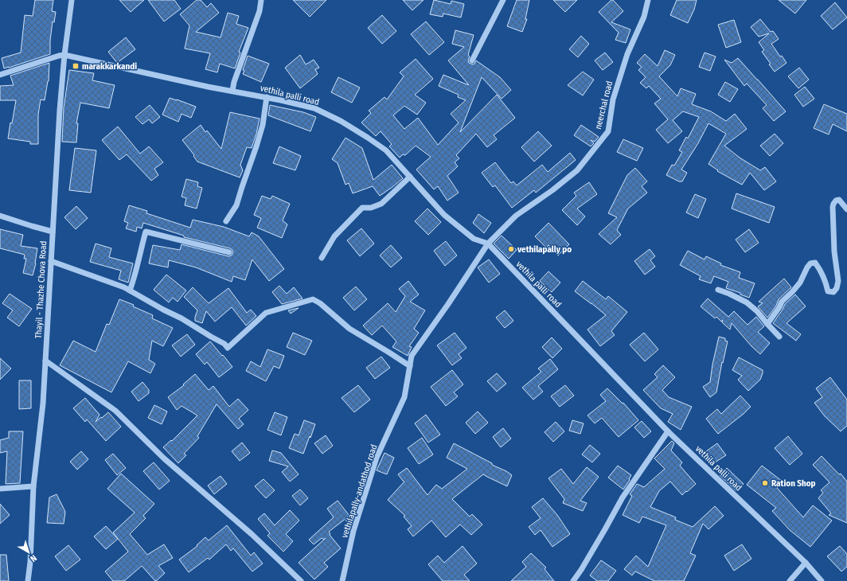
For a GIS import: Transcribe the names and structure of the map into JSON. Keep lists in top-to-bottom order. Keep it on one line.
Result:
{"streets":{"street":["vethila palli road","neerchal road","Thayil - Thazhe Chova Road","vethilapally-andathod road"]},"crossings":[["vethila palli road","neerchal road"],["vethila palli road","Thayil - Thazhe Chova Road"],["vethila palli road","vethilapally-andathod road"],["neerchal road","vethilapally-andathod road"]],"places":{"transit":["marakkarkandi"],"other":["vethilapally po","Ration Shop"]},"north":"bottom right"}
